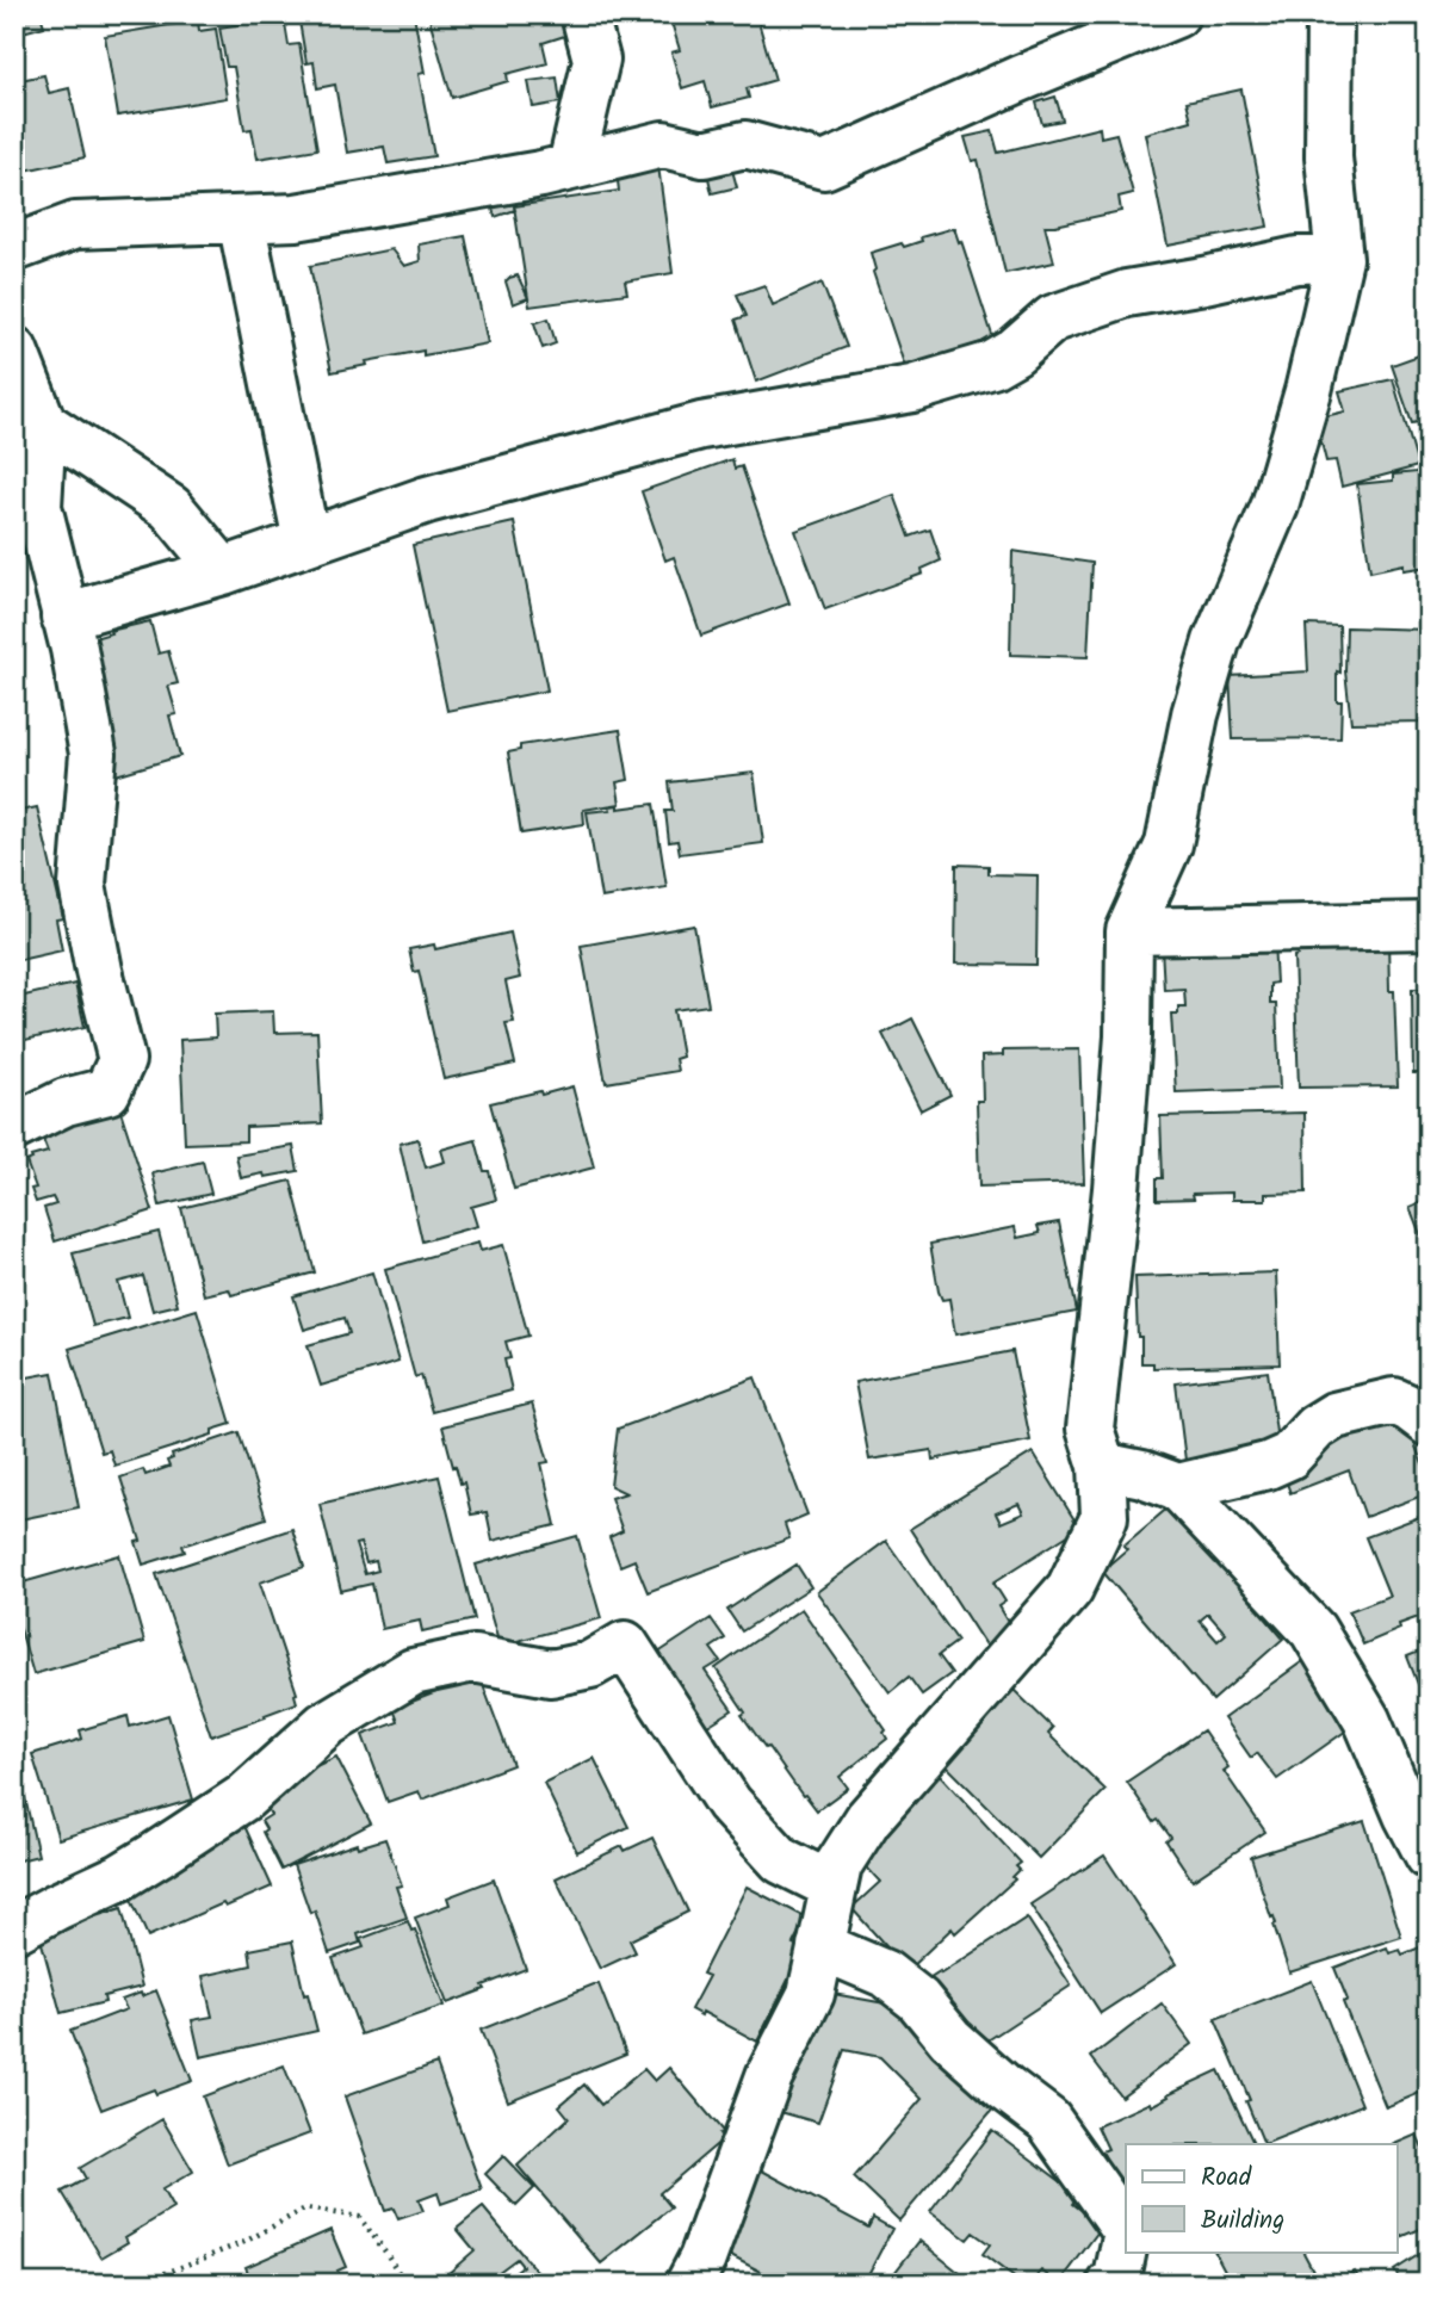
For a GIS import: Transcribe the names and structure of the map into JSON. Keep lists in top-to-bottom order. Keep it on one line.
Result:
{"legend":["Road","Building"]}
